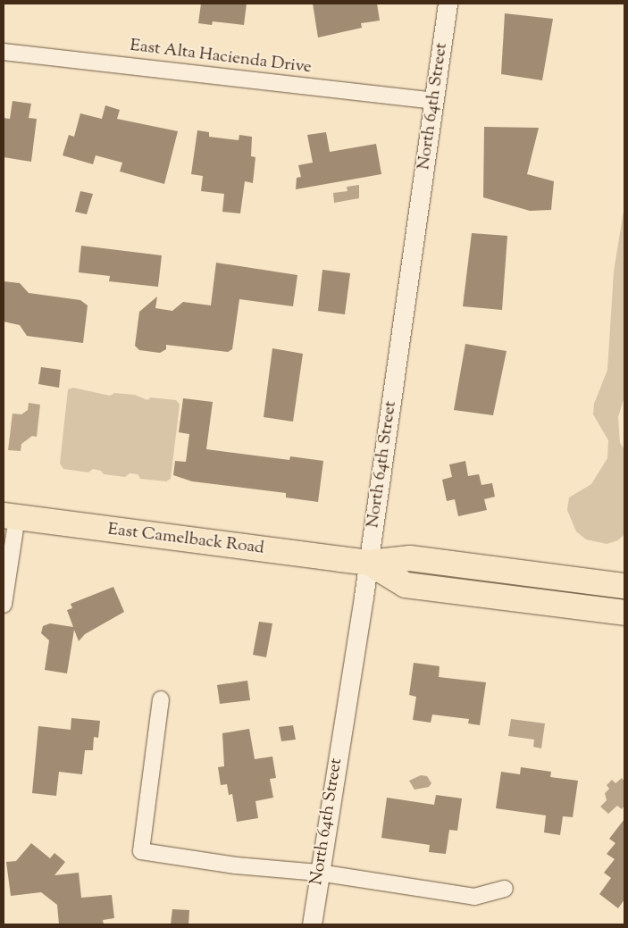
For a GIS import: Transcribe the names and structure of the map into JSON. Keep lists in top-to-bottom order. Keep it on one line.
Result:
{"streets":{"main road":["East Camelback Road"],"street":["East Alta Hacienda Drive","North 64th Street"]},"crossings":[["East Alta Hacienda Drive","North 64th Street"],["North 64th Street","East Camelback Road"]]}
